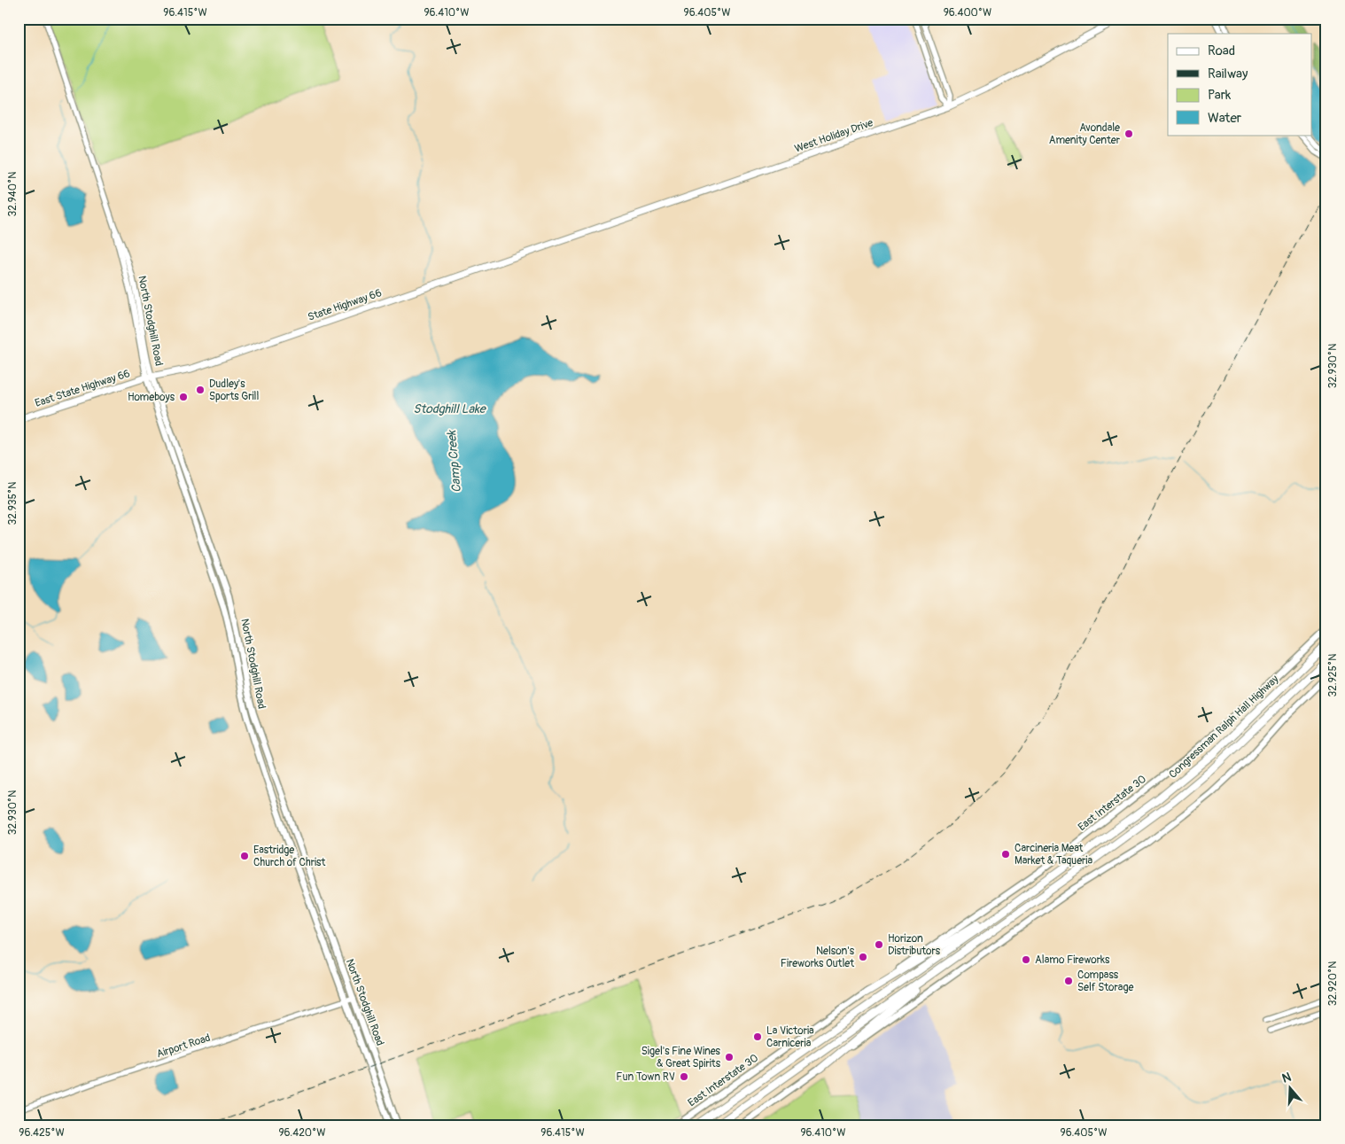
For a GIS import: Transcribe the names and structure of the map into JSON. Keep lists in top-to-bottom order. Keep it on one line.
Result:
{"streets":{"highway":["Congressman Ralph Hall Highway"],"main road":["West Holiday Drive","State Highway 66","North Stodghill Road","East State Highway 66","East Interstate 30"],"street":["Airport Road"]},"crossings":[["West Holiday Drive","State Highway 66"],["State Highway 66","North Stodghill Road"],["State Highway 66","East State Highway 66"],["North Stodghill Road","East State Highway 66"],["North Stodghill Road","Airport Road"]],"water":["Stodghill Lake","Camp Creek"],"places":["Avondale Amenity Center","Dudley's Sports Grill","Homeboys","Carcineria Meat Market & Taqueria","Eastridge Church of Christ","Horizon Distributors","Nelson's Fireworks Outlet","Alamo Fireworks","Compass Self Storage","La Victoria Carniceria","Sigel's Fine Wines & Great Spirits","Fun Town RV"],"legend":["Road","Railway","Park","Water"],"north":"top","coordinates":["96.415°W","96.410°W","96.405°W","96.400°W","32.940°N","32.930°N","32.935°N","32.925°N","32.920°N","96.425°W","96.420°W"]}
